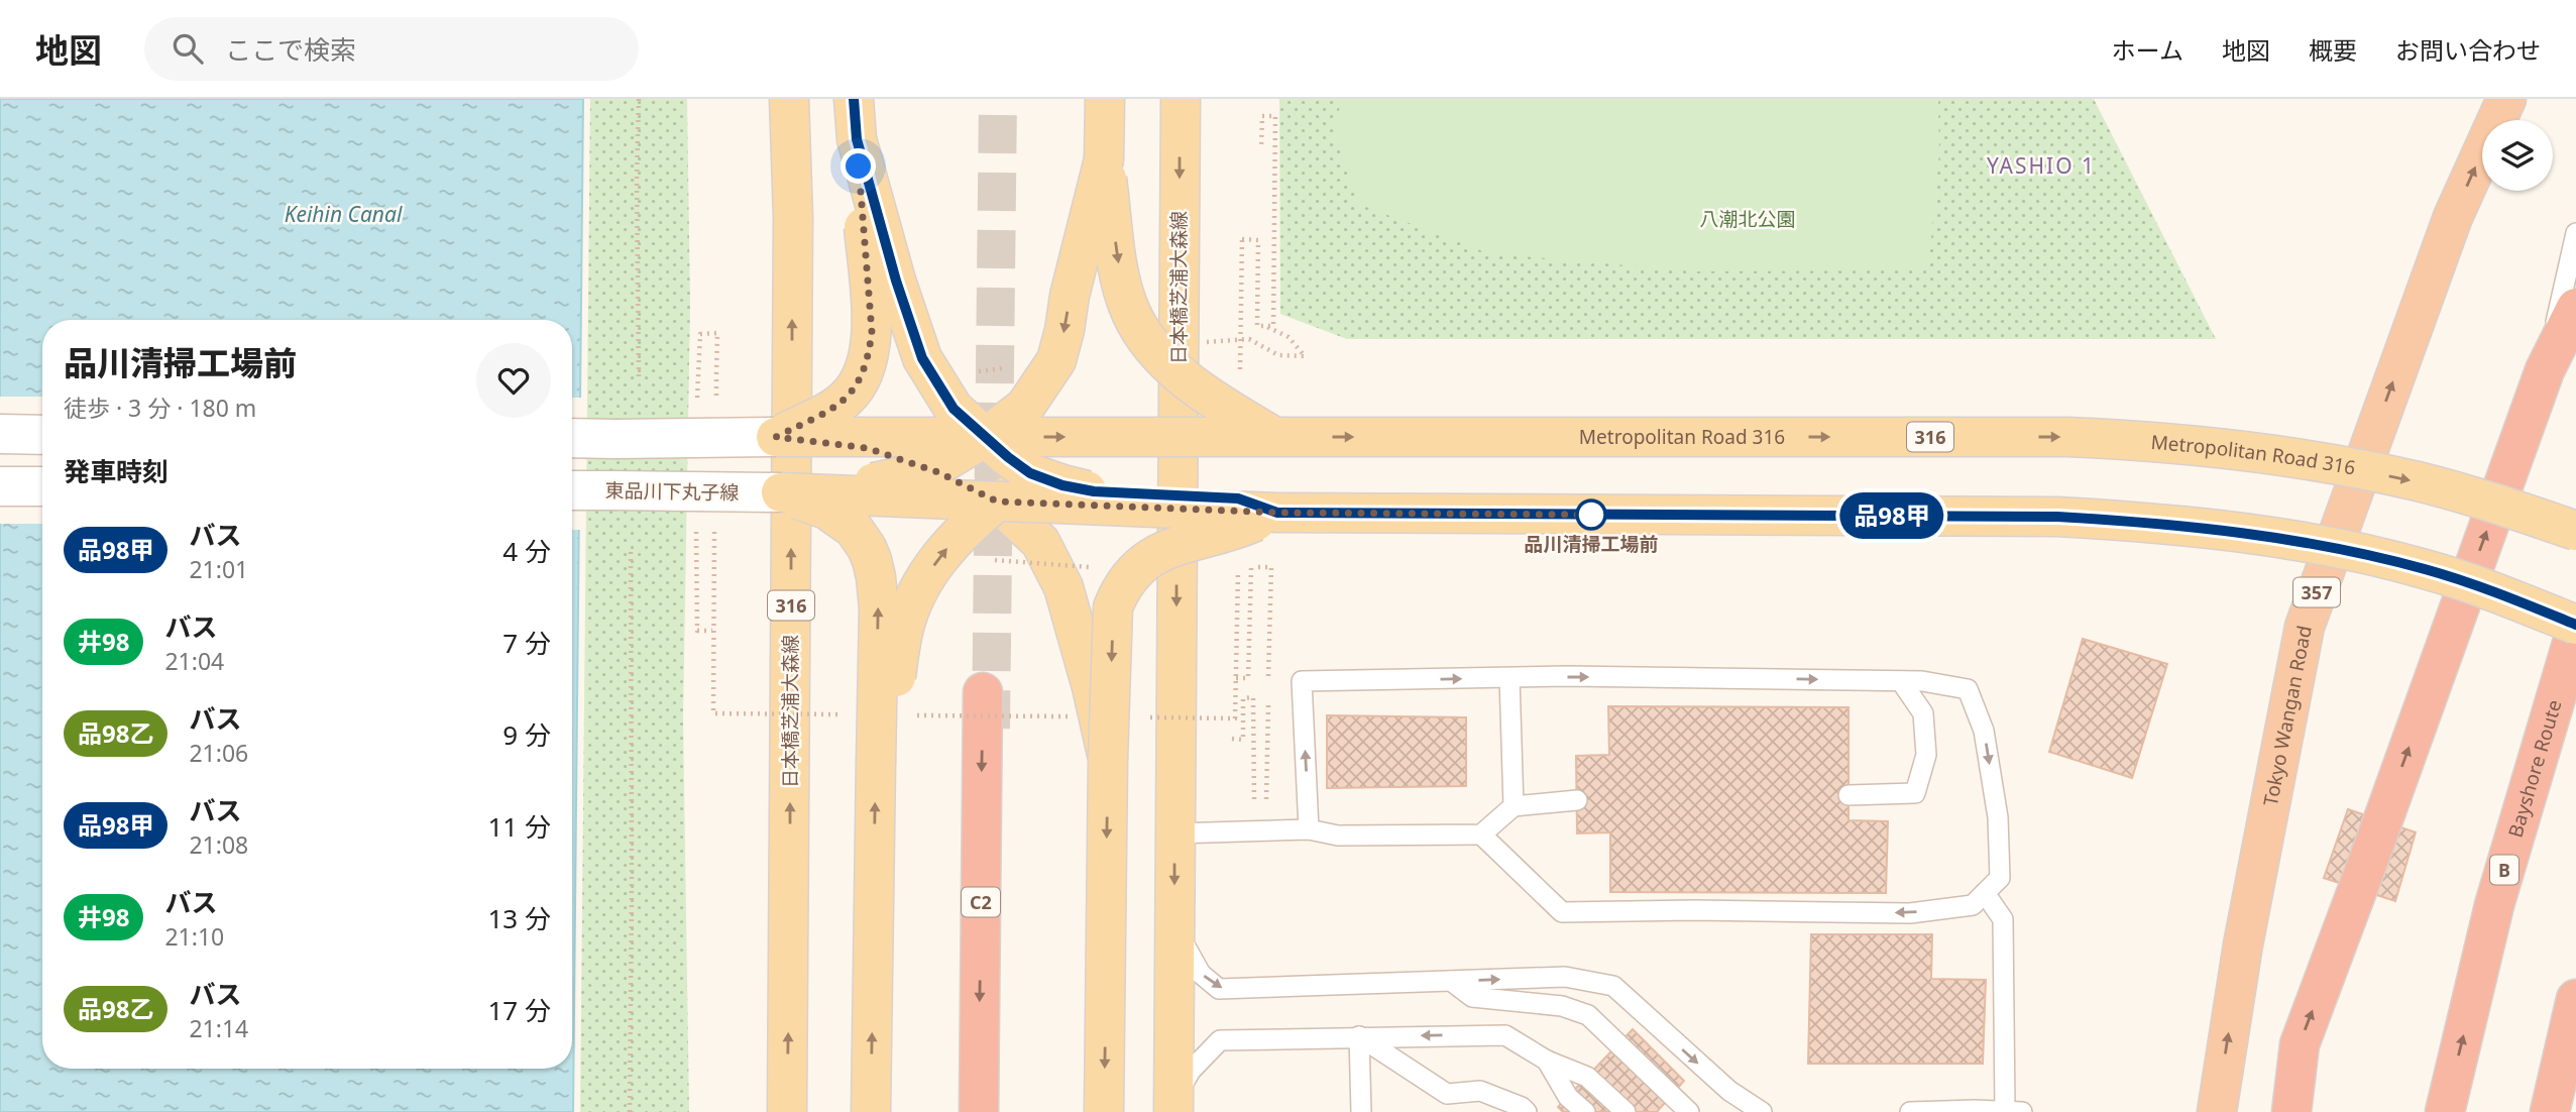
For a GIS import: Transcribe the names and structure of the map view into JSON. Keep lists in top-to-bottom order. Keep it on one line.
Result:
{"streets":{"highway":["357","Tokyo Wangan Road","Bayshore Route","B","C2"],"main road":["日本橋芝浦大森線","Metropolitan Road 316","316","東品川下丸子線"]},"districts":["YASHIO 1"],"water":["Keihin Canal"],"parks":["八潮北公園"],"places":["品川清掃工場前"],"lines":["bus line 品98甲"],"page":{"header":"地図","search":"ここで検索","nav":["ホーム","地図","概要","お問い合わせ"],"on_map":"品98甲","heading":[["品川清掃工場前","徒歩 · 3 分 · 180 m"],"発車時刻"],"list":[{"mark":"品98甲","name":"バス","note":"21:01","value":"4 分"},{"mark":"井98","name":"バス","note":"21:04","value":"7 分"},{"mark":"品98乙","name":"バス","note":"21:06","value":"9 分"},{"mark":"品98甲","name":"バス","note":"21:08","value":"11 分"},{"mark":"井98","name":"バス","note":"21:10","value":"13 分"},{"mark":"品98乙","name":"バス","note":"21:14","value":"17 分"}]}}
